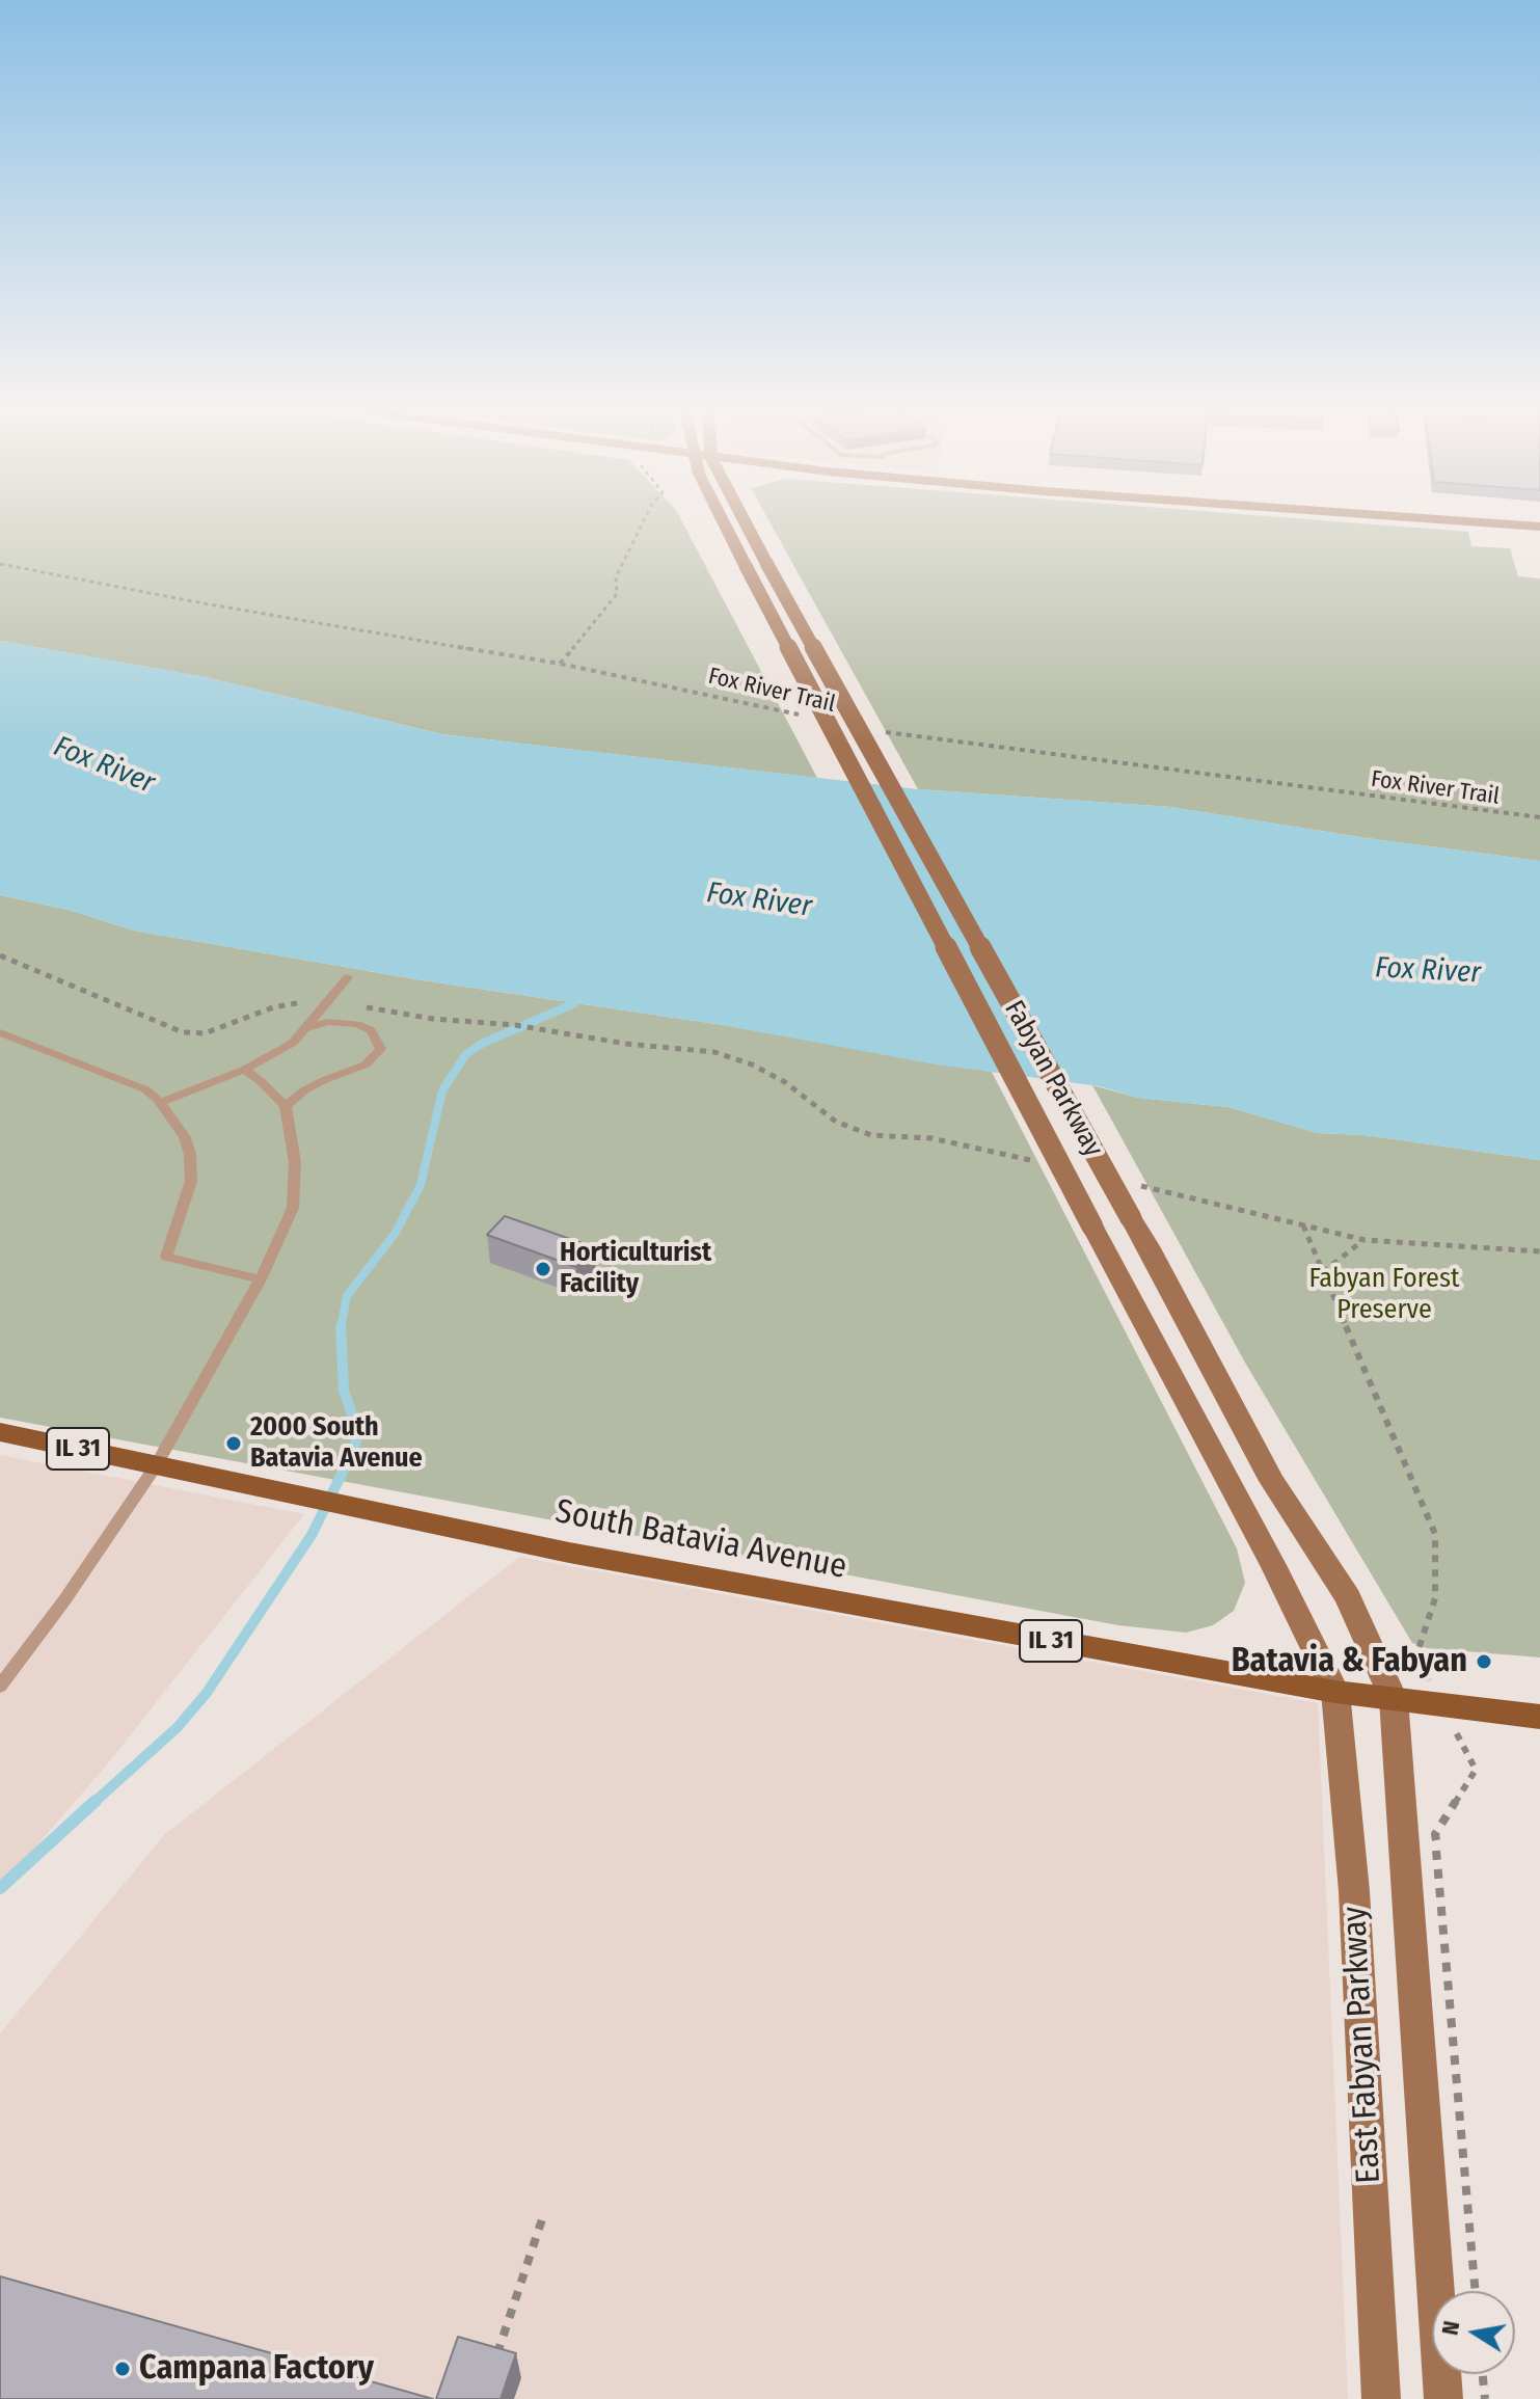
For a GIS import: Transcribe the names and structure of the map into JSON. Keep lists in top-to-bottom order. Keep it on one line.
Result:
{"streets":{"main road":["Fabyan Parkway","IL 31","South Batavia Avenue","East Fabyan Parkway"],"path":["Fox River Trail"]},"crossings":[["Fabyan Parkway","IL 31"],["Fabyan Parkway","South Batavia Avenue"],["Fabyan Parkway","East Fabyan Parkway"],["IL 31","South Batavia Avenue"],["IL 31","East Fabyan Parkway"],["South Batavia Avenue","East Fabyan Parkway"]],"water":["Fox River"],"parks":["Fabyan Forest Preserve"],"places":["Horticulturist Facility","2000 South Batavia Avenue","Batavia & Fabyan","Campana Factory"],"north":"left"}
